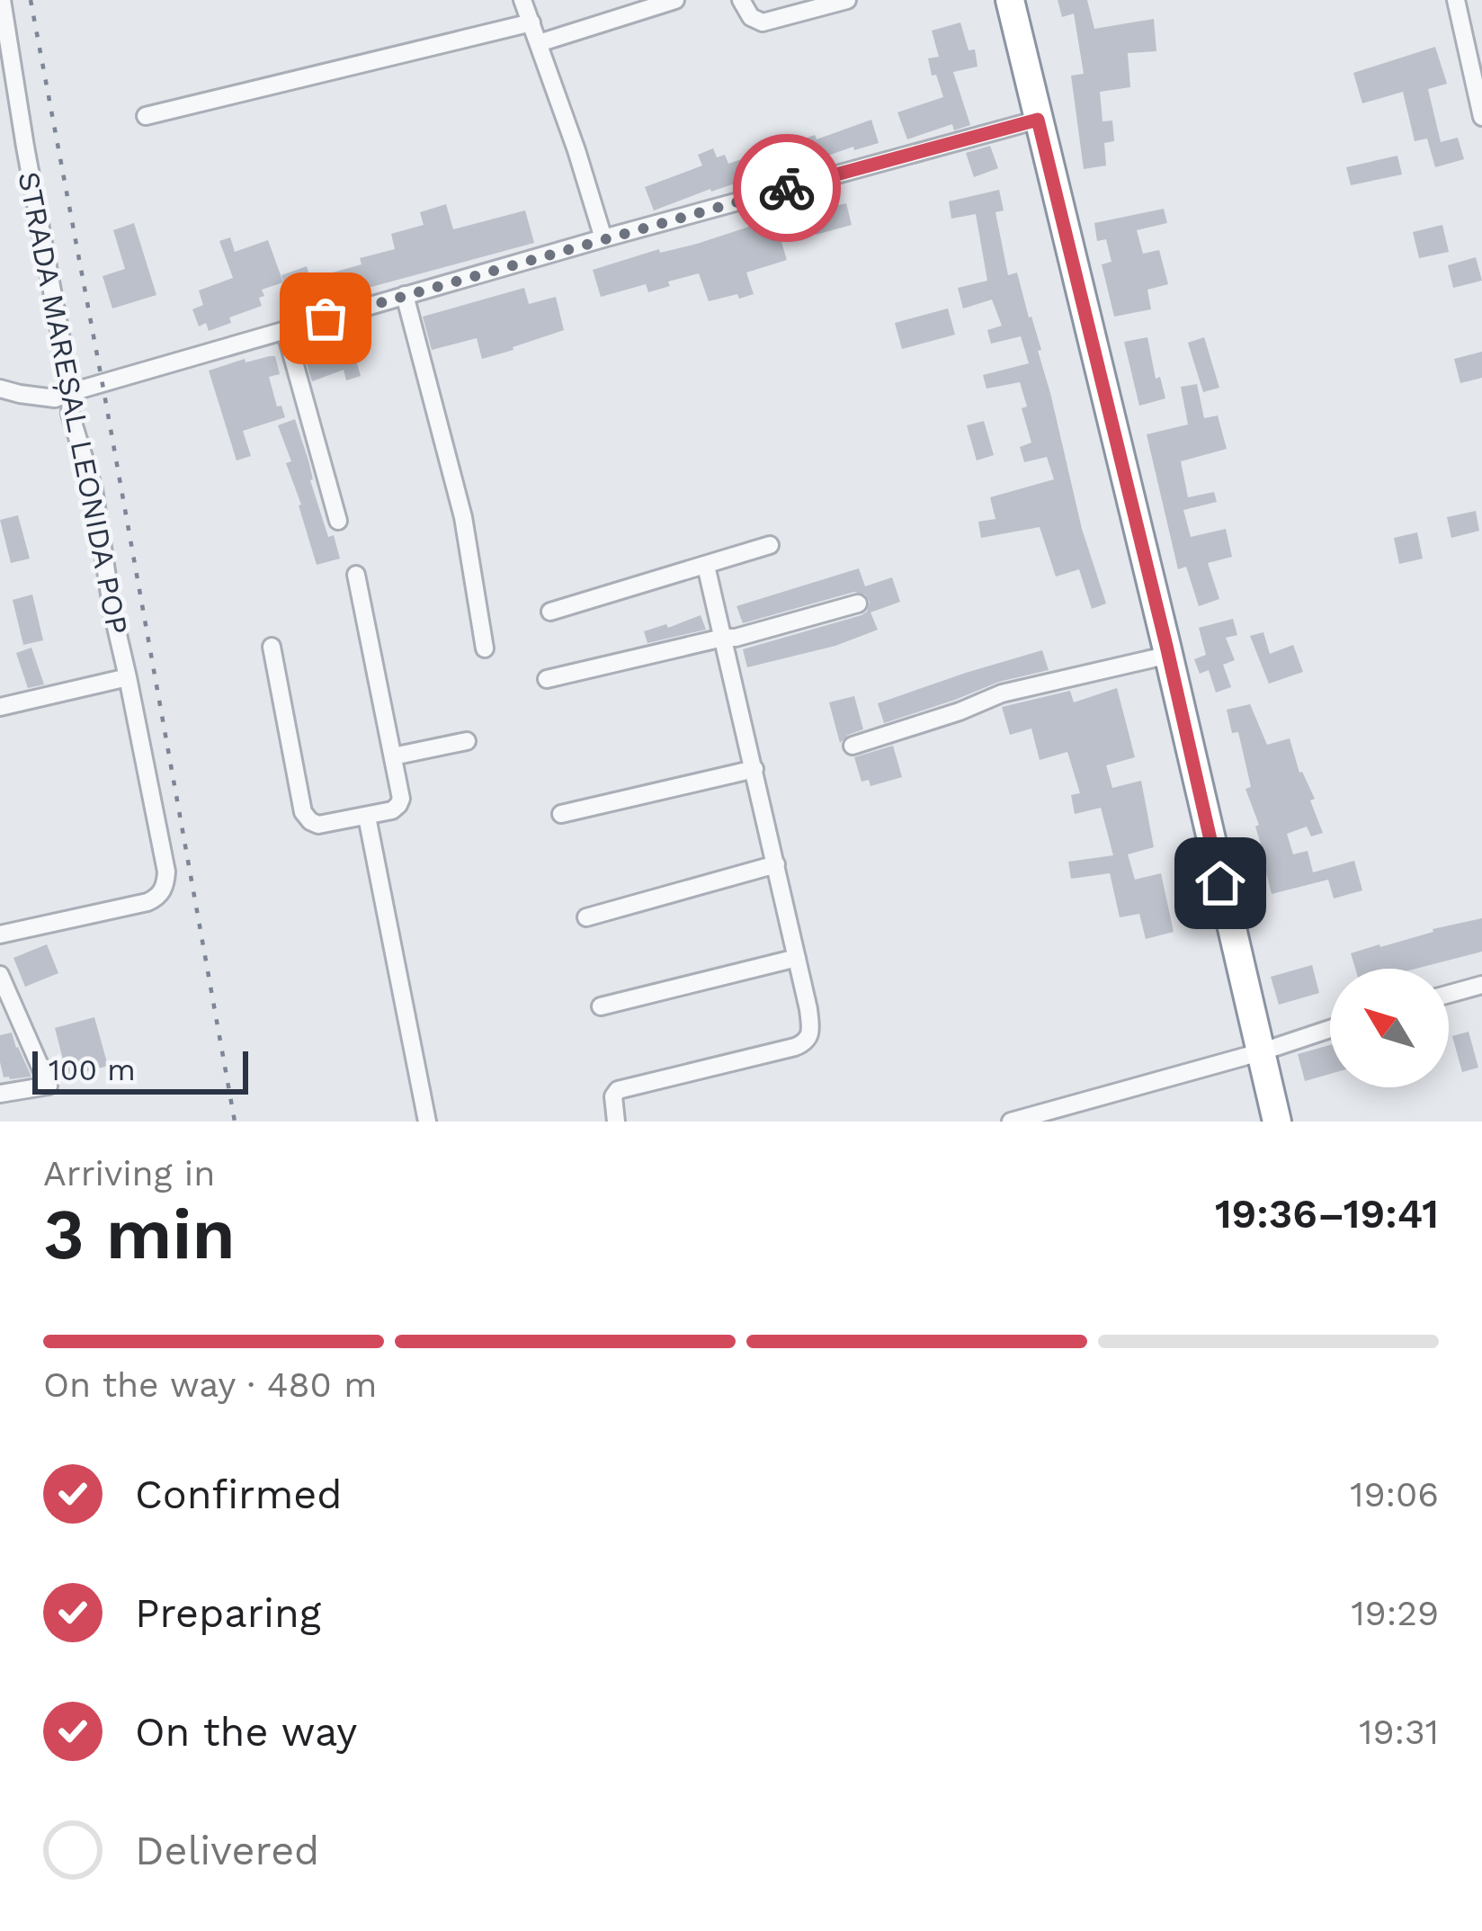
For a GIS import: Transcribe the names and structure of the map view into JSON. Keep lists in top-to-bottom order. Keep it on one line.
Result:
{"streets":{"street":["STRADA MAREȘAL LEONIDA POP"]},"scale_bar":"100 m","north":"top left","page":{"scale":"100 m","heading":["3 min","Arriving in","19:36–19:41"],"bar":"On the way · 480 m","list":[["Confirmed","19:06"],["Preparing","19:29"],["On the way","19:31"],"Delivered"]}}
